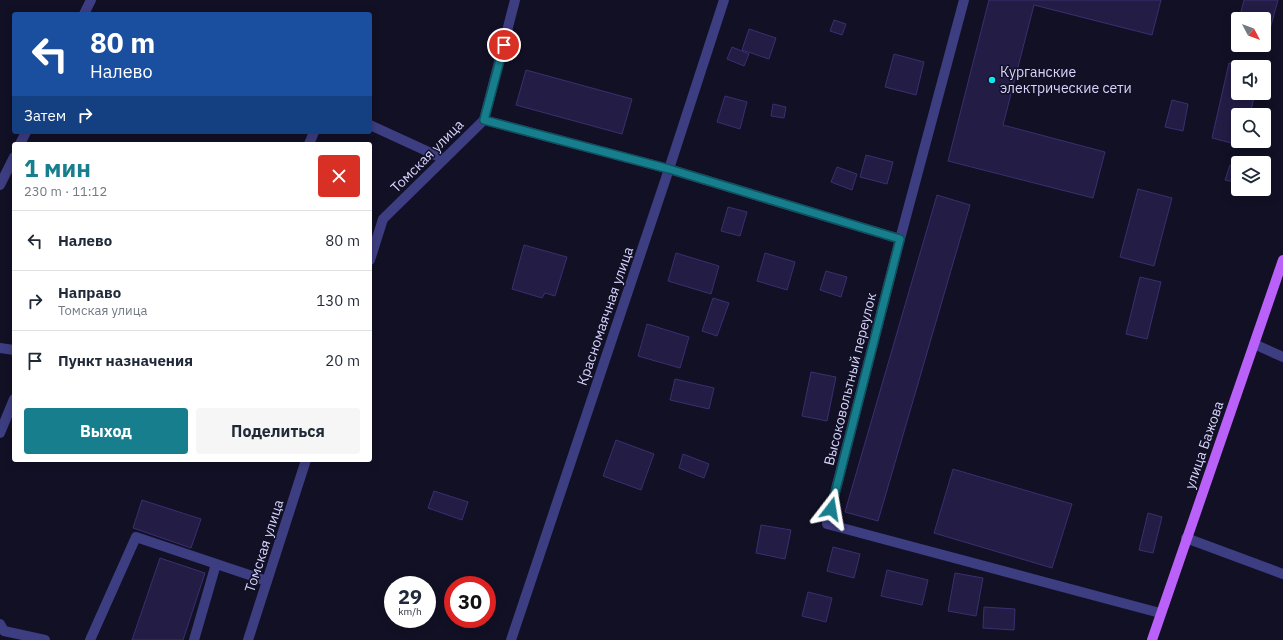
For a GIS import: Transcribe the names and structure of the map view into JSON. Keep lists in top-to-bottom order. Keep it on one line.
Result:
{"streets":{"main road":["улица Бажова"],"street":["Томская улица","Красномаячная улица","Высоковольтный переулок"]},"crossings":[["Высоковольтный переулок","улица Бажова"]],"places":["Курганские электрические сети"],"north":"bottom right","page":{"turn":["80 m","Налево"],"then":"Затем","heading":["1 мин","230 m · 11:12"],"list":[{"name":"Налево","value":"80 m"},{"name":"Направо","note":"Томская улица","value":"130 m"},{"name":"Пункт назначения","value":"20 m"}],"buttons":["Выход","Поделиться"],"speed":"29 km/h","limit":"30"}}
